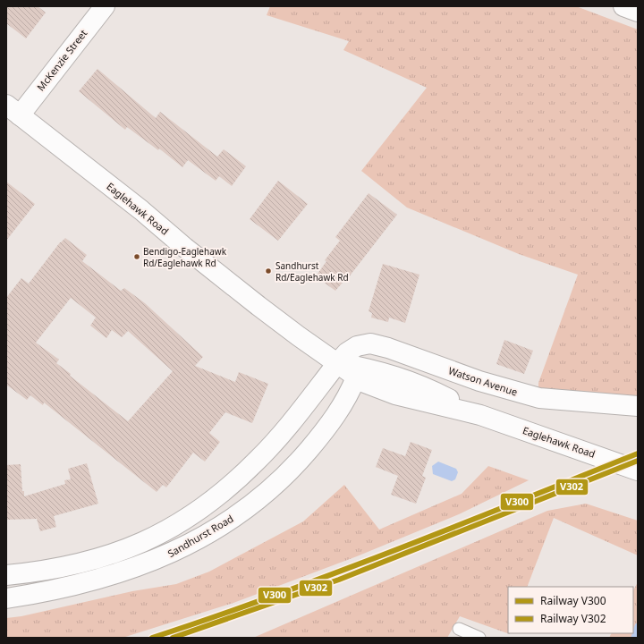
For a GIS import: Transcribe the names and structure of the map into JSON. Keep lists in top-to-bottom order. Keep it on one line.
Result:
{"streets":{"main road":["McKenzie Street","Eaglehawk Road","Watson Avenue","Sandhurst Road"]},"crossings":[["McKenzie Street","Eaglehawk Road"],["Eaglehawk Road","Watson Avenue"],["Eaglehawk Road","Sandhurst Road"]],"places":["Bendigo-Eaglehawk Rd/Eaglehawk Rd","Sandhurst Rd/Eaglehawk Rd"],"lines":["rail line V300","rail line V302"],"legend":["Railway V300","Railway V302"]}
